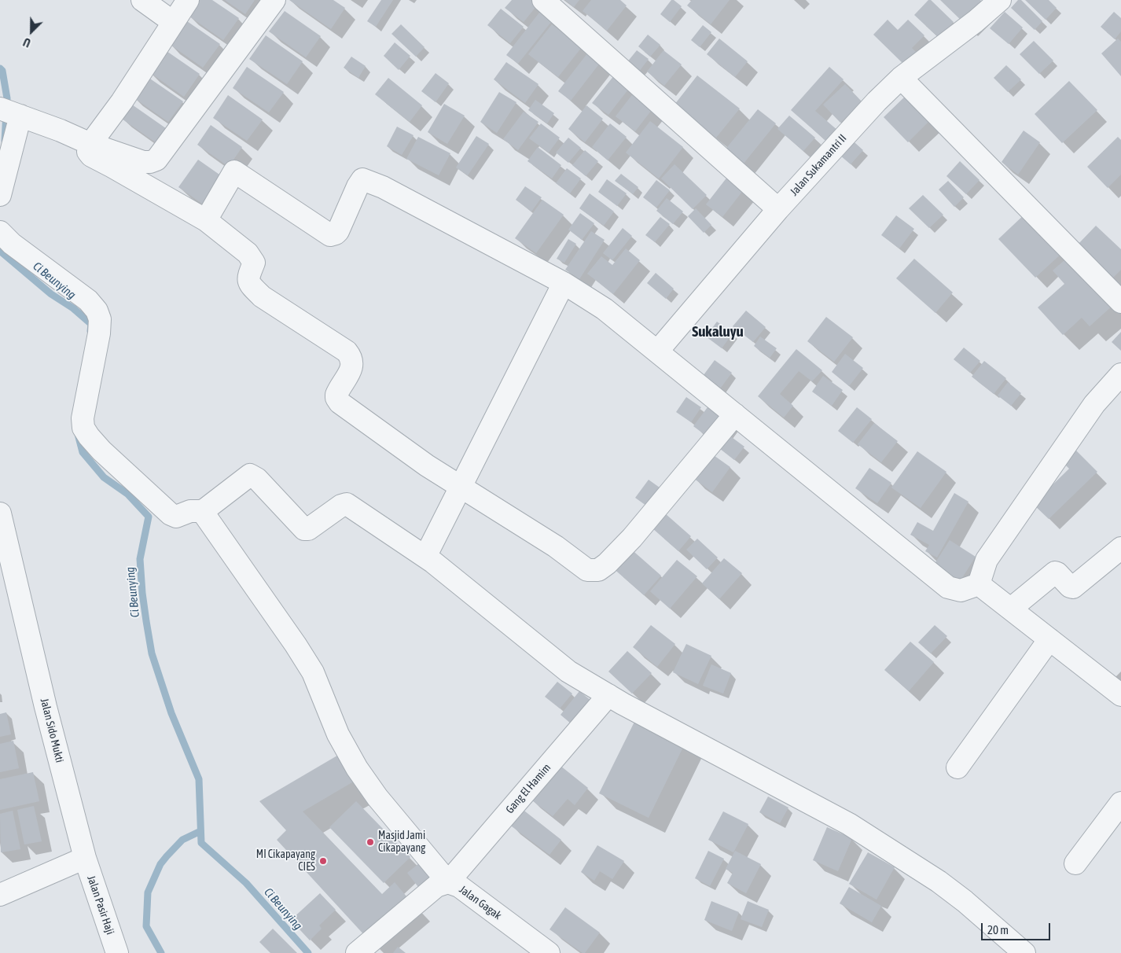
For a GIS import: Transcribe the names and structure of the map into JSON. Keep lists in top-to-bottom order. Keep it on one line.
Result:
{"streets":{"street":["Jalan Sukamantri II","Jalan Sido Mukti","Gang El Hamim","Jalan Gagak","Jalan Pasir Haji"]},"crossings":[["Jalan Sido Mukti","Jalan Pasir Haji"],["Gang El Hamim","Jalan Gagak"]],"districts":["Sukaluyu"],"water":["Ci Beunying"],"places":["Masjid Jami Cikapayang","MI Cikapayang CIES"],"scale_bar":"20 m","north":"bottom left"}
